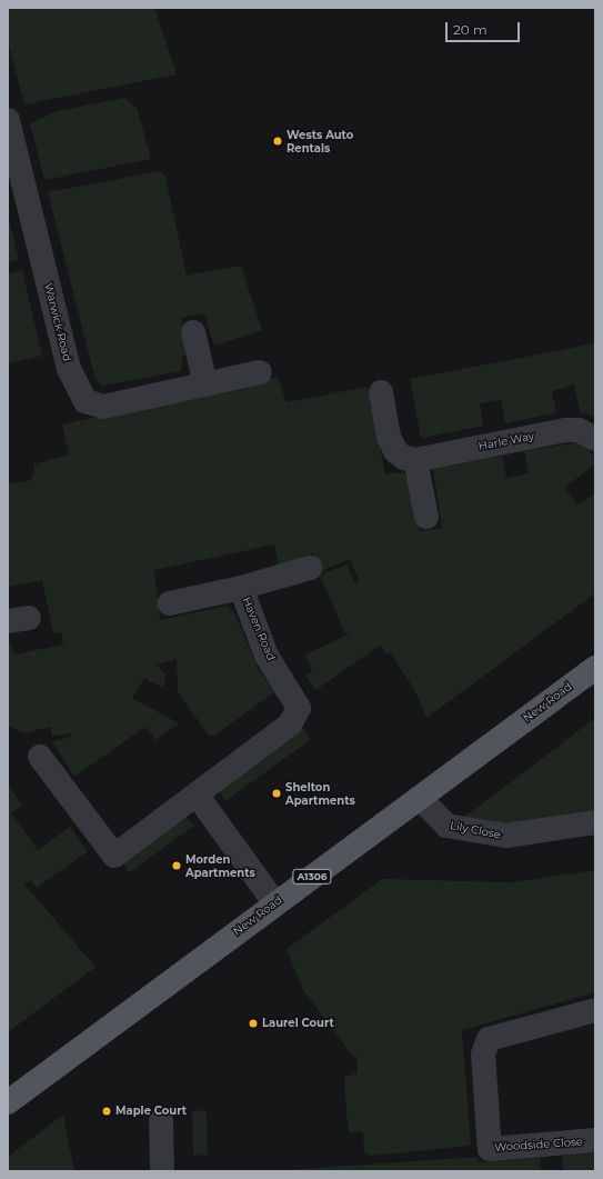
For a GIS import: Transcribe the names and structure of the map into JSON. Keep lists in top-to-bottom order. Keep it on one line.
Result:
{"streets":{"main road":["New Road","A1306"],"street":["Warwick Road","Harle Way","Haven Road","Lily Close","Woodside Close"]},"crossings":[["New Road","Lily Close"]],"places":["Wests Auto Rentals","Shelton Apartments","Morden Apartments","Laurel Court","Maple Court"],"scale_bar":"20 m"}
